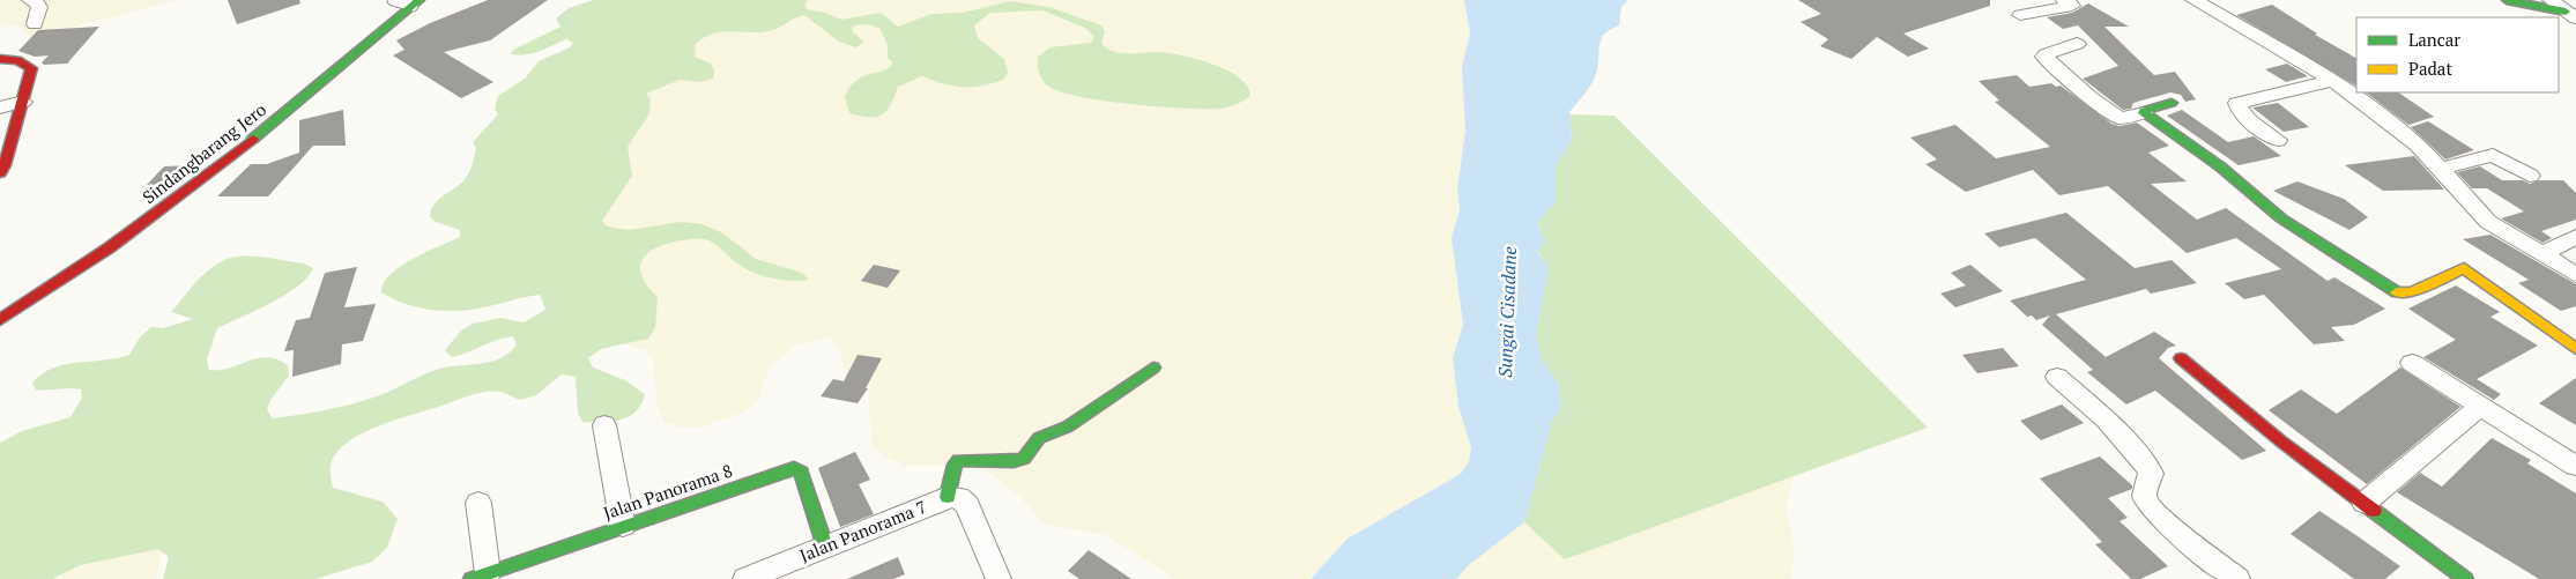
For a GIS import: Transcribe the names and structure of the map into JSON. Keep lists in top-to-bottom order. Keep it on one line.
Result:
{"streets":{"street":["Sindangbarang Jero","Jalan Panorama 8","Jalan Panorama 7"]},"crossings":[["Jalan Panorama 8","Jalan Panorama 7"]],"water":["Sungai Cisadane"],"legend":["Lancar","Padat"]}
